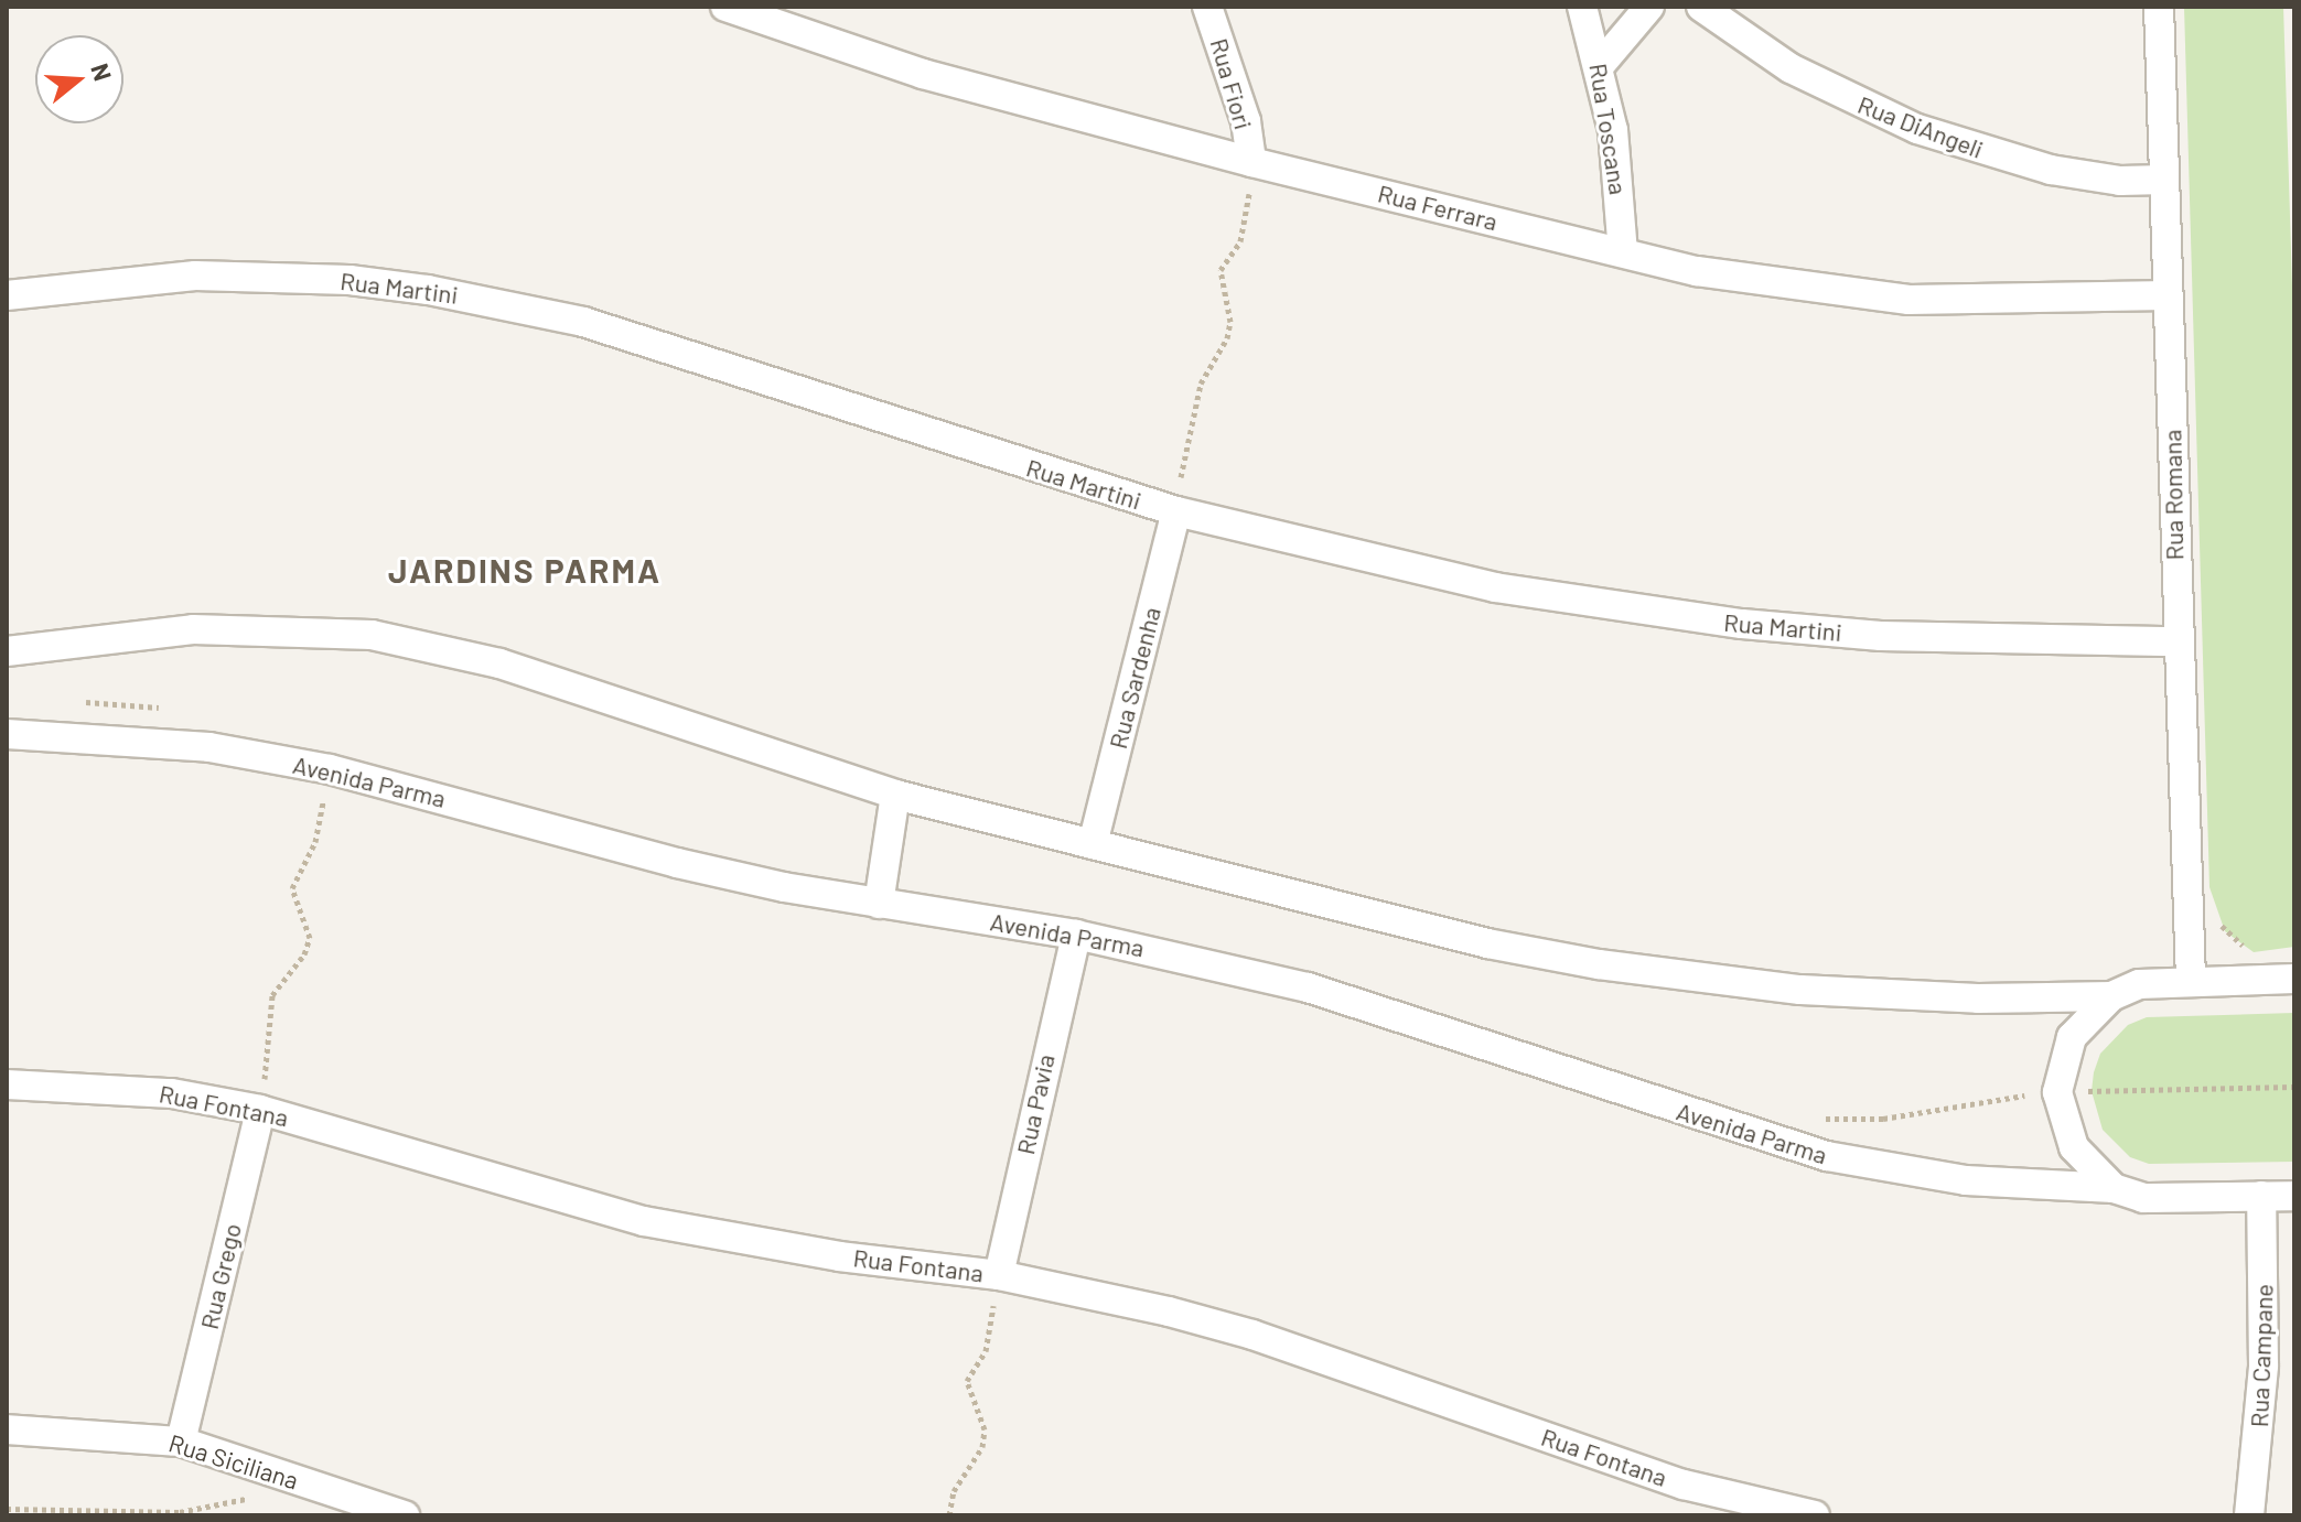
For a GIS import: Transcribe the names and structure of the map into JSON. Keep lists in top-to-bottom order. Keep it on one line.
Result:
{"streets":{"street":["Rua Fiori","Rua DiAngeli","Rua Toscana","Rua Ferrara","Rua Martini","Rua Romana","Rua Sardenha","Avenida Parma","Rua Pavia","Rua Fontana","Rua Grego","Rua Campane","Rua Siciliana"]},"crossings":[["Rua Fiori","Rua Ferrara"],["Rua DiAngeli","Rua Romana"],["Rua Toscana","Rua Ferrara"],["Rua Ferrara","Rua Romana"],["Rua Martini","Rua Romana"],["Rua Martini","Rua Sardenha"],["Avenida Parma","Rua Pavia"],["Avenida Parma","Rua Campane"],["Rua Pavia","Rua Fontana"],["Rua Fontana","Rua Grego"],["Rua Grego","Rua Siciliana"]],"districts":["JARDINS PARMA"],"north":"right"}
